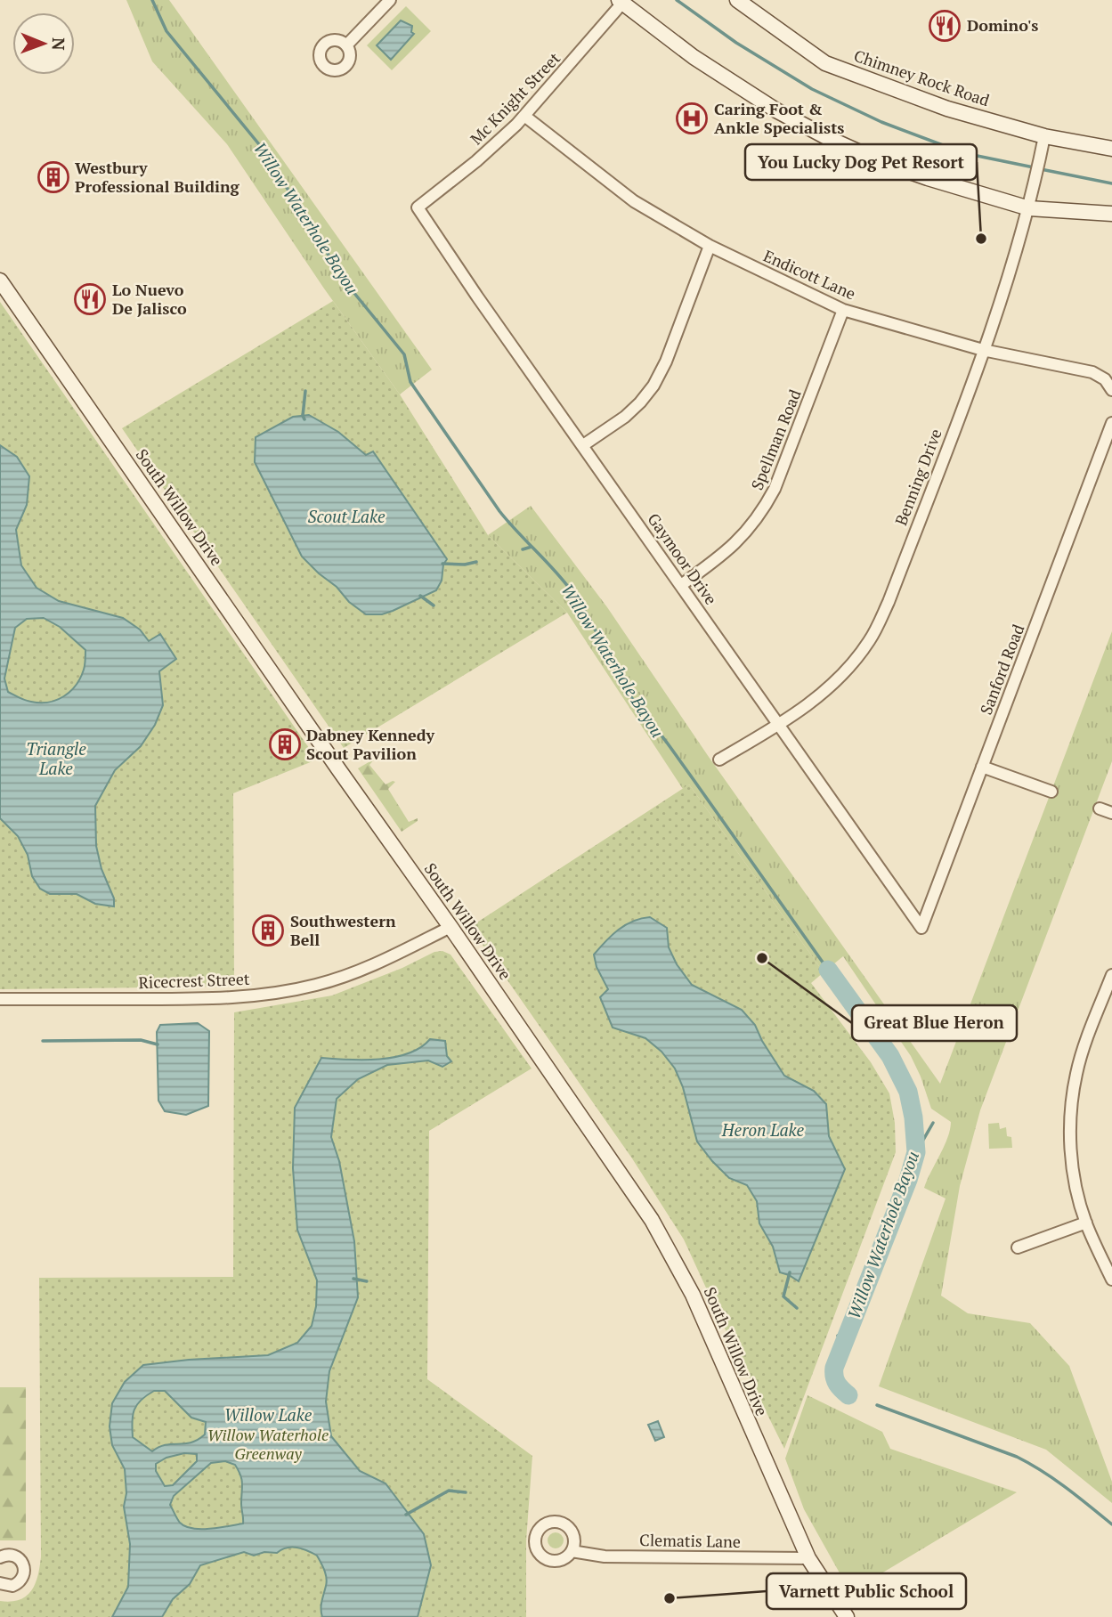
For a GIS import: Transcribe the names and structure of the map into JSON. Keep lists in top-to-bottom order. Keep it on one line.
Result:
{"streets":{"street":["Chimney Rock Road","Mc Knight Street","Endicott Lane","Spellman Road","Benning Drive","South Willow Drive","Gaymoor Drive","Sanford Road","Ricecrest Street","Clematis Lane"]},"crossings":[["Chimney Rock Road","Benning Drive"],["Mc Knight Street","Endicott Lane"],["Mc Knight Street","Gaymoor Drive"],["Endicott Lane","Spellman Road"],["Endicott Lane","Benning Drive"],["Spellman Road","Gaymoor Drive"],["Benning Drive","Gaymoor Drive"],["South Willow Drive","Ricecrest Street"],["South Willow Drive","Clematis Lane"],["Gaymoor Drive","Sanford Road"]],"water":["Willow Waterhole Bayou","Scout Lake","Triangle Lake","Heron Lake","Willow Lake"],"parks":["Willow Waterhole Greenway"],"places":{"restaurant":["Domino's","Lo Nuevo De Jalisco"],"hospital":["Caring Foot & Ankle Specialists"],"building":["Westbury Professional Building","Dabney Kennedy Scout Pavilion","Southwestern Bell"],"other":["You Lucky Dog Pet Resort","Great Blue Heron","Varnett Public School"]},"north":"right"}
